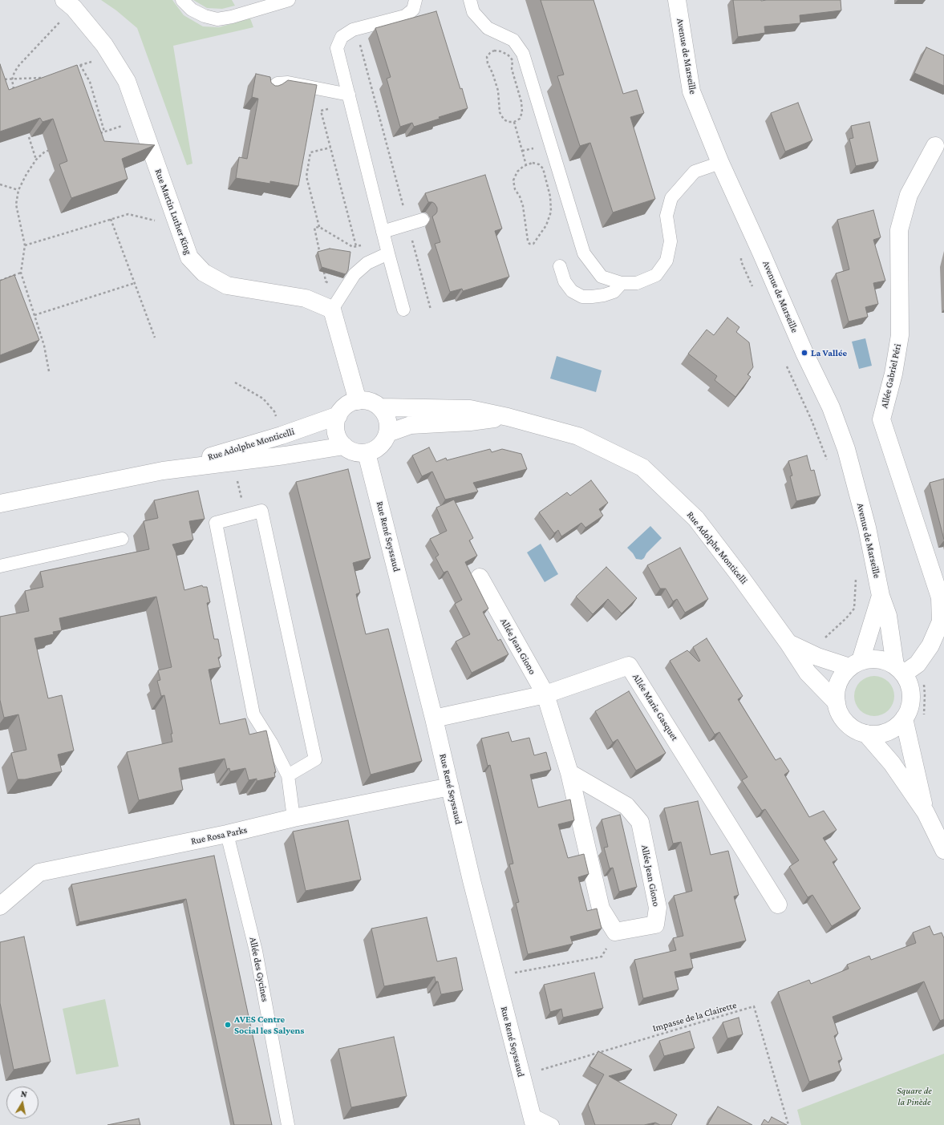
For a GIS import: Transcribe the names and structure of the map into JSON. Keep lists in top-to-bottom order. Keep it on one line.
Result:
{"streets":{"street":["Avenue de Marseille","Rue Martin Luther King","Allée Gabriel Péri","Rue Adolphe Monticelli","Rue René Seyssaud","Allée Jean Giono","Allée Marie Gasquet","Rue Rosa Parks"],"lane":["Allée des Gycines"],"path":["Impasse de la Clairette"]},"crossings":[["Avenue de Marseille","Allée Gabriel Péri"],["Avenue de Marseille","Rue Adolphe Monticelli"],["Allée Gabriel Péri","Rue Adolphe Monticelli"],["Rue Adolphe Monticelli","Rue René Seyssaud"],["Rue René Seyssaud","Allée Marie Gasquet"],["Rue René Seyssaud","Rue Rosa Parks"],["Rue René Seyssaud","Impasse de la Clairette"],["Allée Jean Giono","Allée Marie Gasquet"],["Rue Rosa Parks","Allée des Gycines"]],"parks":["Square de la Pinède"],"places":["La Vallée","AVES Centre Social les Salyens"],"north":"top"}
